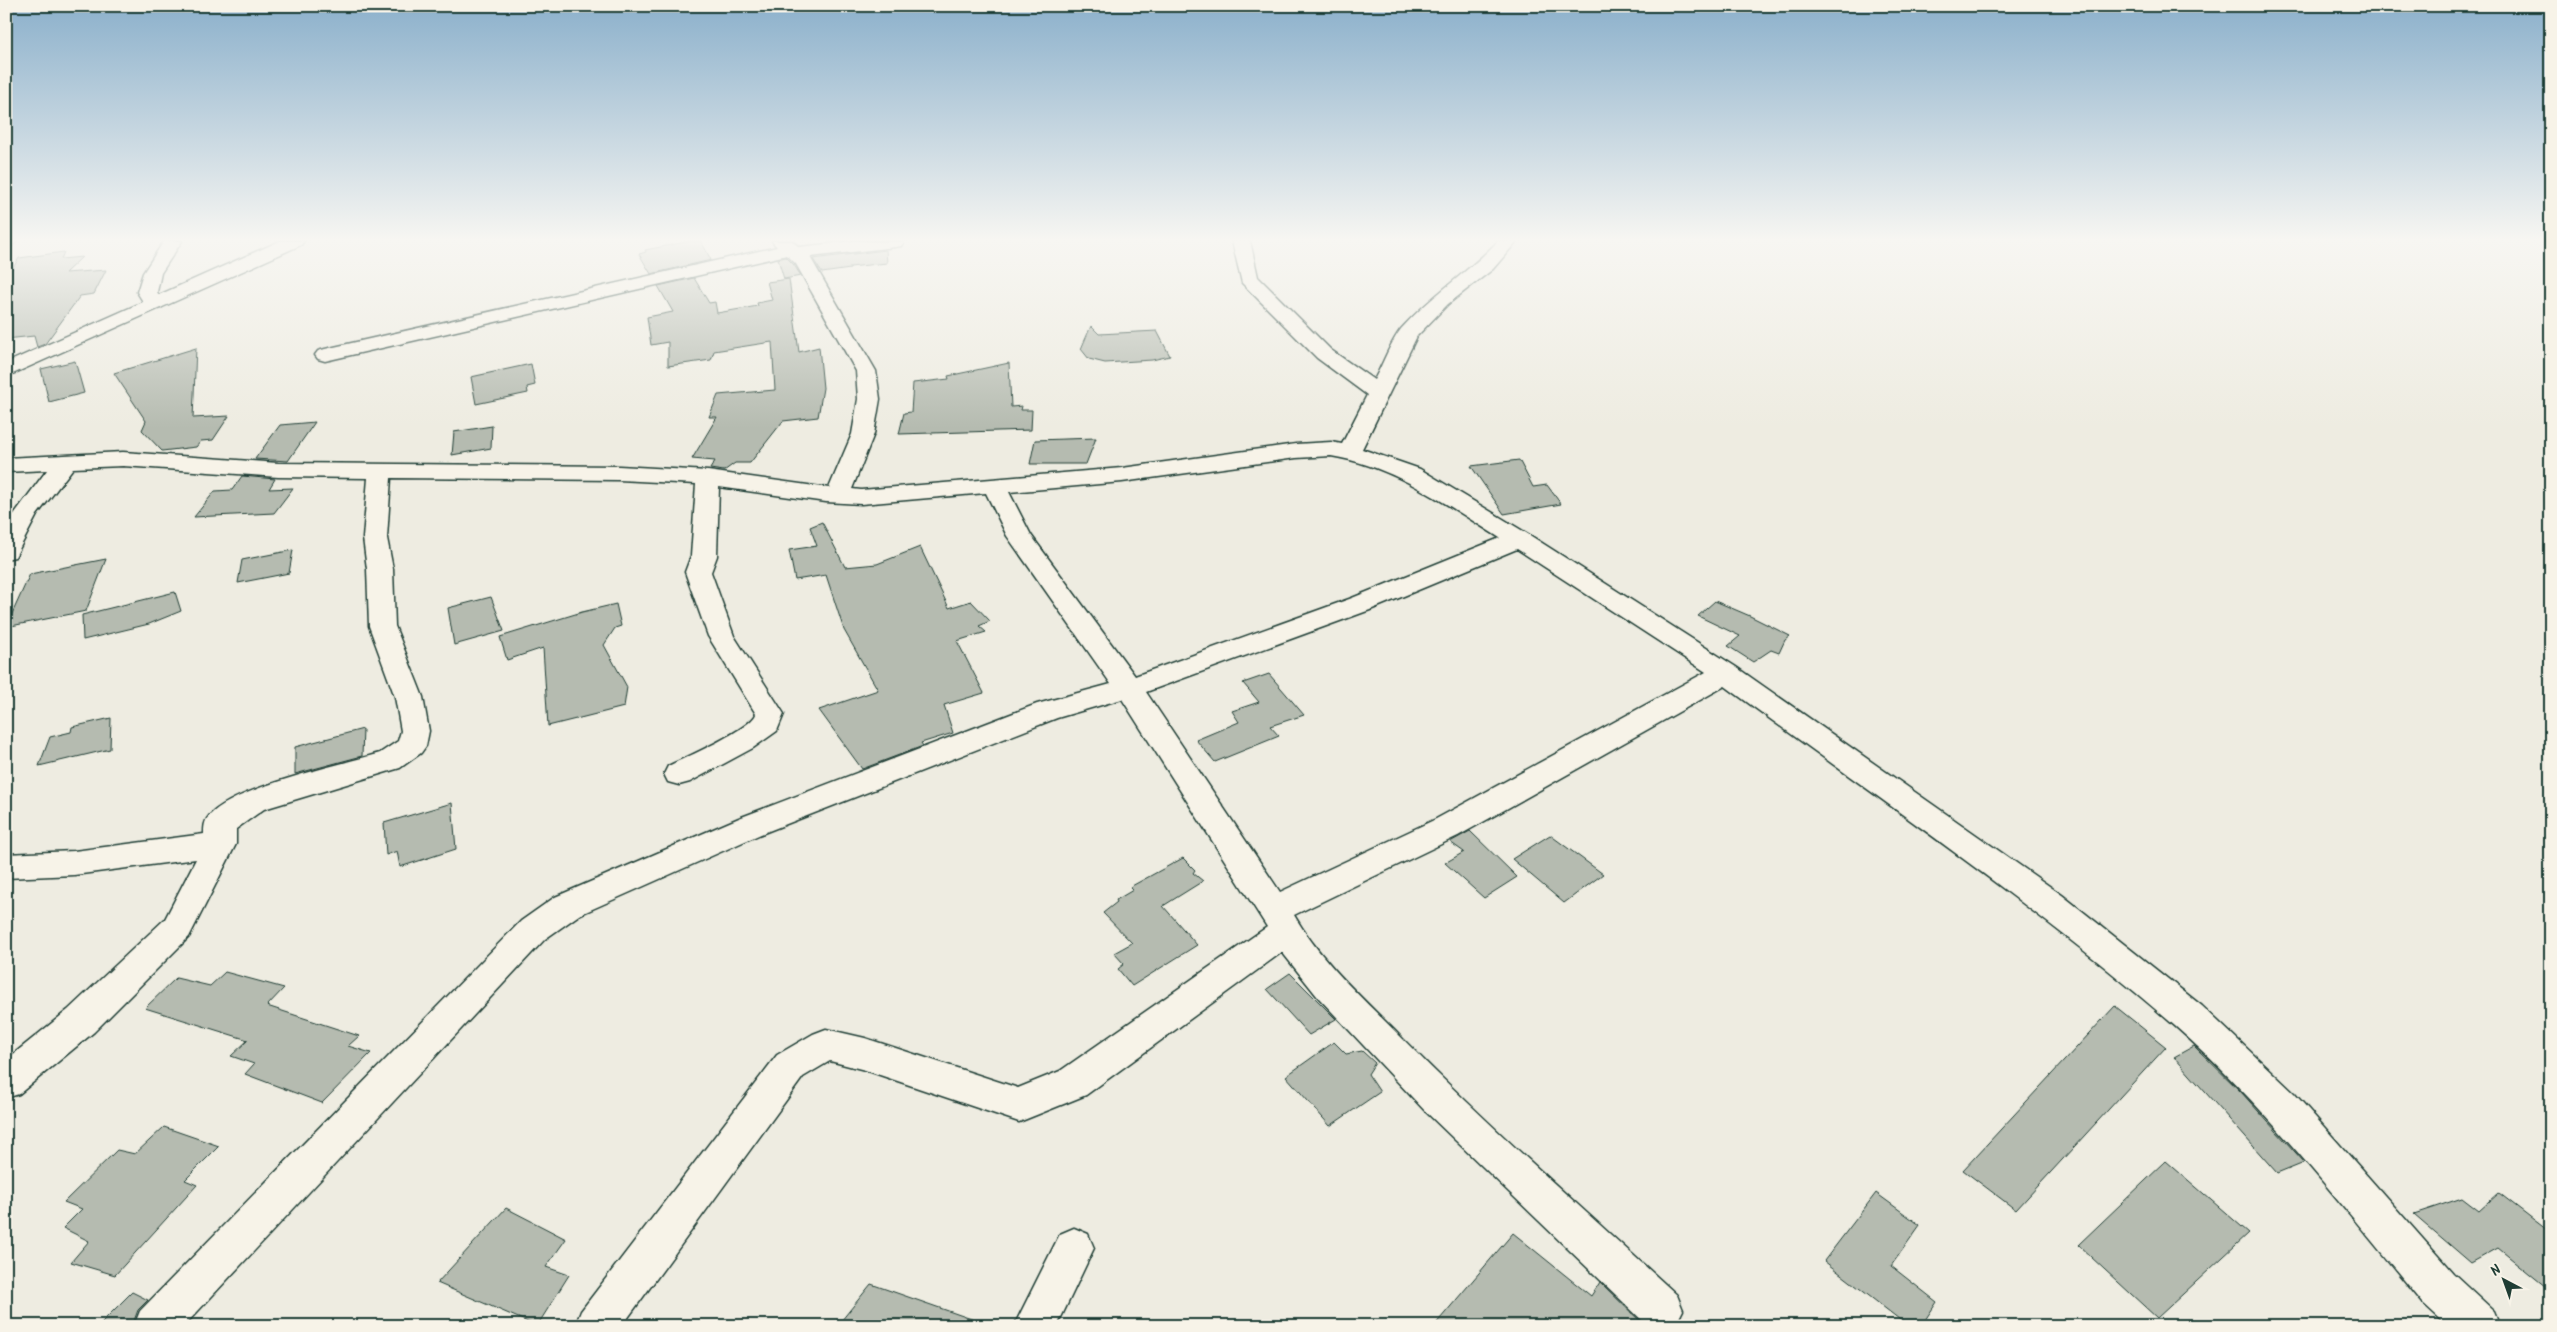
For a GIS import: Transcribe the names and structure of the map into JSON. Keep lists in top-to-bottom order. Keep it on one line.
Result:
{"north":"top left"}
